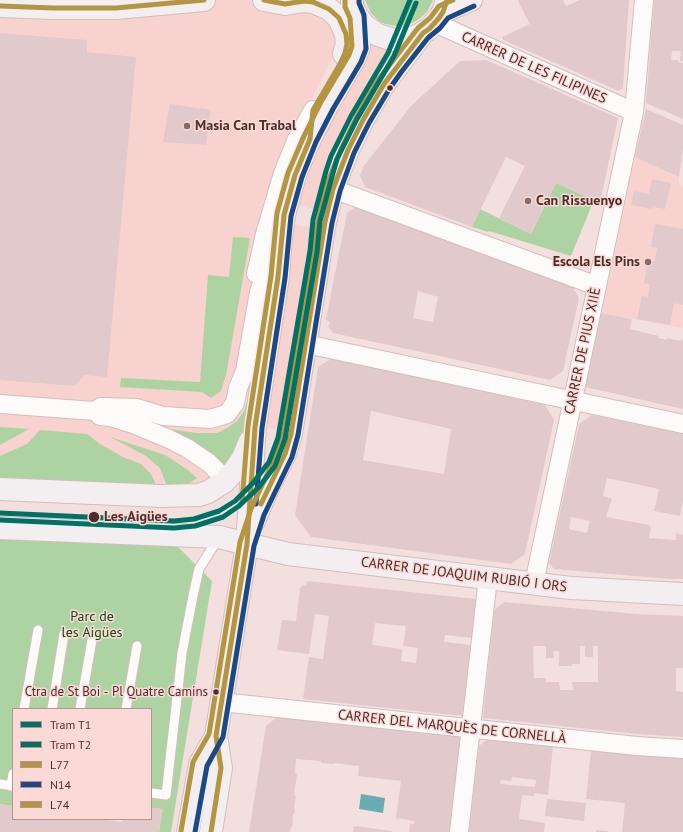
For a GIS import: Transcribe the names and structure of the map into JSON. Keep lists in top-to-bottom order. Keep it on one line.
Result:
{"streets":{"street":["CARRER DE LES FILIPINES","CARRER DE PIUS XIIÈ","CARRER DE JOAQUIM RUBIÓ I ORS","CARRER DEL MARQUÈS DE CORNELLÀ"]},"crossings":[["CARRER DE LES FILIPINES","CARRER DE PIUS XIIÈ"],["CARRER DE PIUS XIIÈ","CARRER DE JOAQUIM RUBIÓ I ORS"]],"parks":["Parc de les Aigües"],"places":["Masia Can Trabal","Can Rissuenyo","Escola Els Pins","Les Aigües","Ctra de St Boi - Pl Quatre Camins"],"lines":["tram line T1","transit line L77","transit line N14","transit line L74","tram line T2"],"legend":["Tram T1","Tram T2","L77","N14","L74"]}
